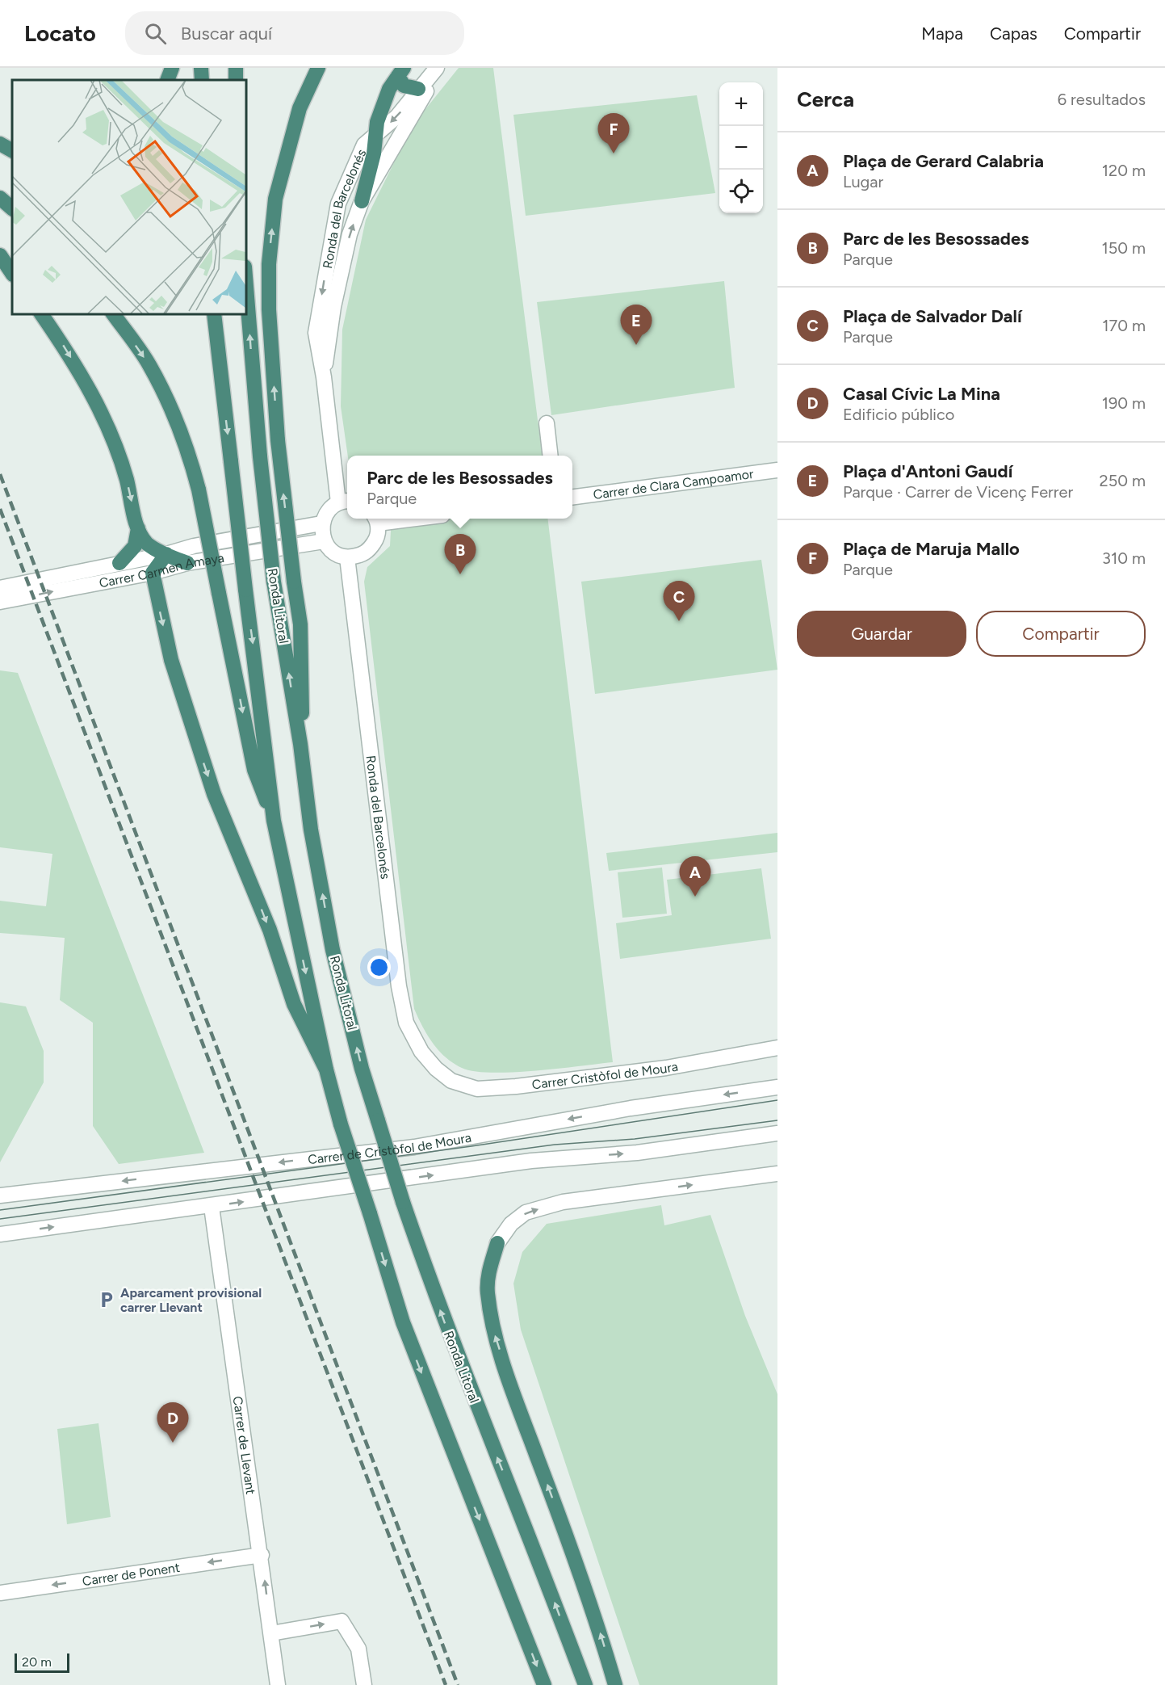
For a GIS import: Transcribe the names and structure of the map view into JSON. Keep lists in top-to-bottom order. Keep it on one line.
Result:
{"streets":{"highway":["Ronda Litoral"],"street":["Ronda del Barcelonés","Carrer de Clara Campoamor","Carrer Carmen Amaya","Carrer Cristòfol de Moura","Carrer de Cristòfol de Moura","Carrer de Llevant","Carrer de Ponent"]},"crossings":[["Ronda del Barcelonés","Carrer Carmen Amaya"],["Ronda del Barcelonés","Carrer Cristòfol de Moura"],["Carrer de Llevant","Carrer de Ponent"]],"one_way":["Carrer de Ponent"],"places":{"parking":["Aparcament provisional carrer Llevant"]},"scale_bar":"20 m","page":{"header":"Locato","search":"Buscar aquí","nav":["Mapa","Capas","Compartir"],"heading":["Cerca","6 resultados"],"map_buttons":["+","−"],"pins":["F","E","B","C","A","D"],"list":[{"mark":"A","name":"Plaça de Gerard Calabria","note":"Lugar","value":"120 m"},{"mark":"B","name":"Parc de les Besossades","note":"Parque","value":"150 m"},{"mark":"C","name":"Plaça de Salvador Dalí","note":"Parque","value":"170 m"},{"mark":"D","name":"Casal Cívic La Mina","note":"Edificio público","value":"190 m"},{"mark":"E","name":"Plaça d'Antoni Gaudí","note":"Parque · Carrer de Vicenç Ferrer","value":"250 m"},{"mark":"F","name":"Plaça de Maruja Mallo","note":"Parque","value":"310 m"}],"popup":["Parc de les Besossades","Parque"],"buttons":["Guardar","Compartir"],"scale":"20 m"}}
